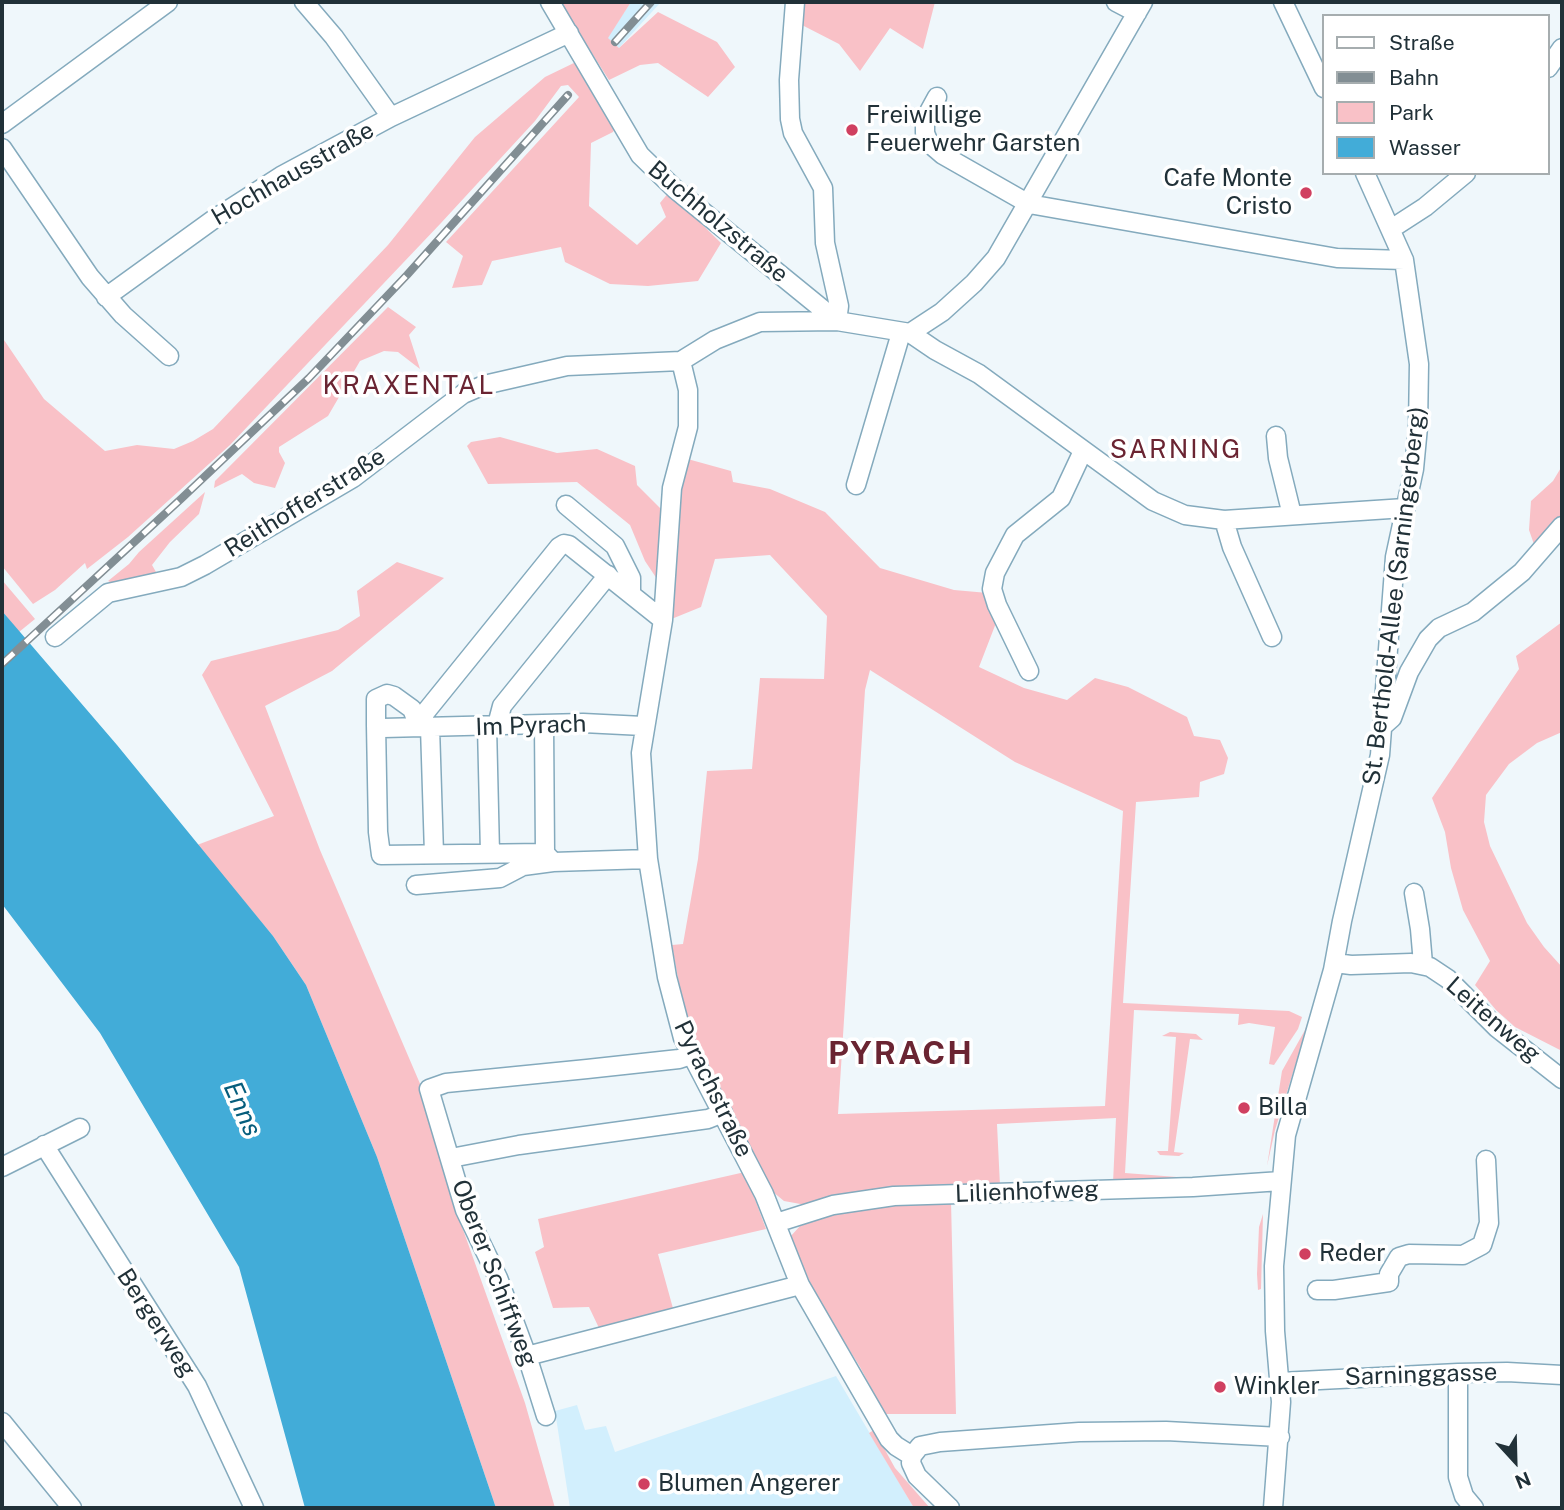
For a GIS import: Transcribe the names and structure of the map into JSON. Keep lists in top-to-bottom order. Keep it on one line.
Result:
{"streets":{"street":["Hochhausstraße","Buchholzstraße","Reithofferstraße","St. Berthold-Allee (Sarningerberg)","Im Pyrach","Leitenweg","Pyrachstraße","Lilienhofweg","Oberer Schiffweg","Bergerweg","Sarninggasse"]},"crossings":[["Hochhausstraße","Buchholzstraße"],["Buchholzstraße","Reithofferstraße"],["Reithofferstraße","St. Berthold-Allee (Sarningerberg)"],["Reithofferstraße","Pyrachstraße"],["St. Berthold-Allee (Sarningerberg)","Leitenweg"],["St. Berthold-Allee (Sarningerberg)","Lilienhofweg"],["St. Berthold-Allee (Sarningerberg)","Sarninggasse"],["Im Pyrach","Pyrachstraße"],["Pyrachstraße","Lilienhofweg"],["Pyrachstraße","Oberer Schiffweg"]],"districts":["KRAXENTAL","SARNING","PYRACH"],"water":["Enns"],"places":["Freiwillige Feuerwehr Garsten","Cafe Monte Cristo","Billa","Reder","Winkler","Blumen Angerer"],"legend":["Straße","Bahn","Park","Wasser"],"north":"bottom"}
